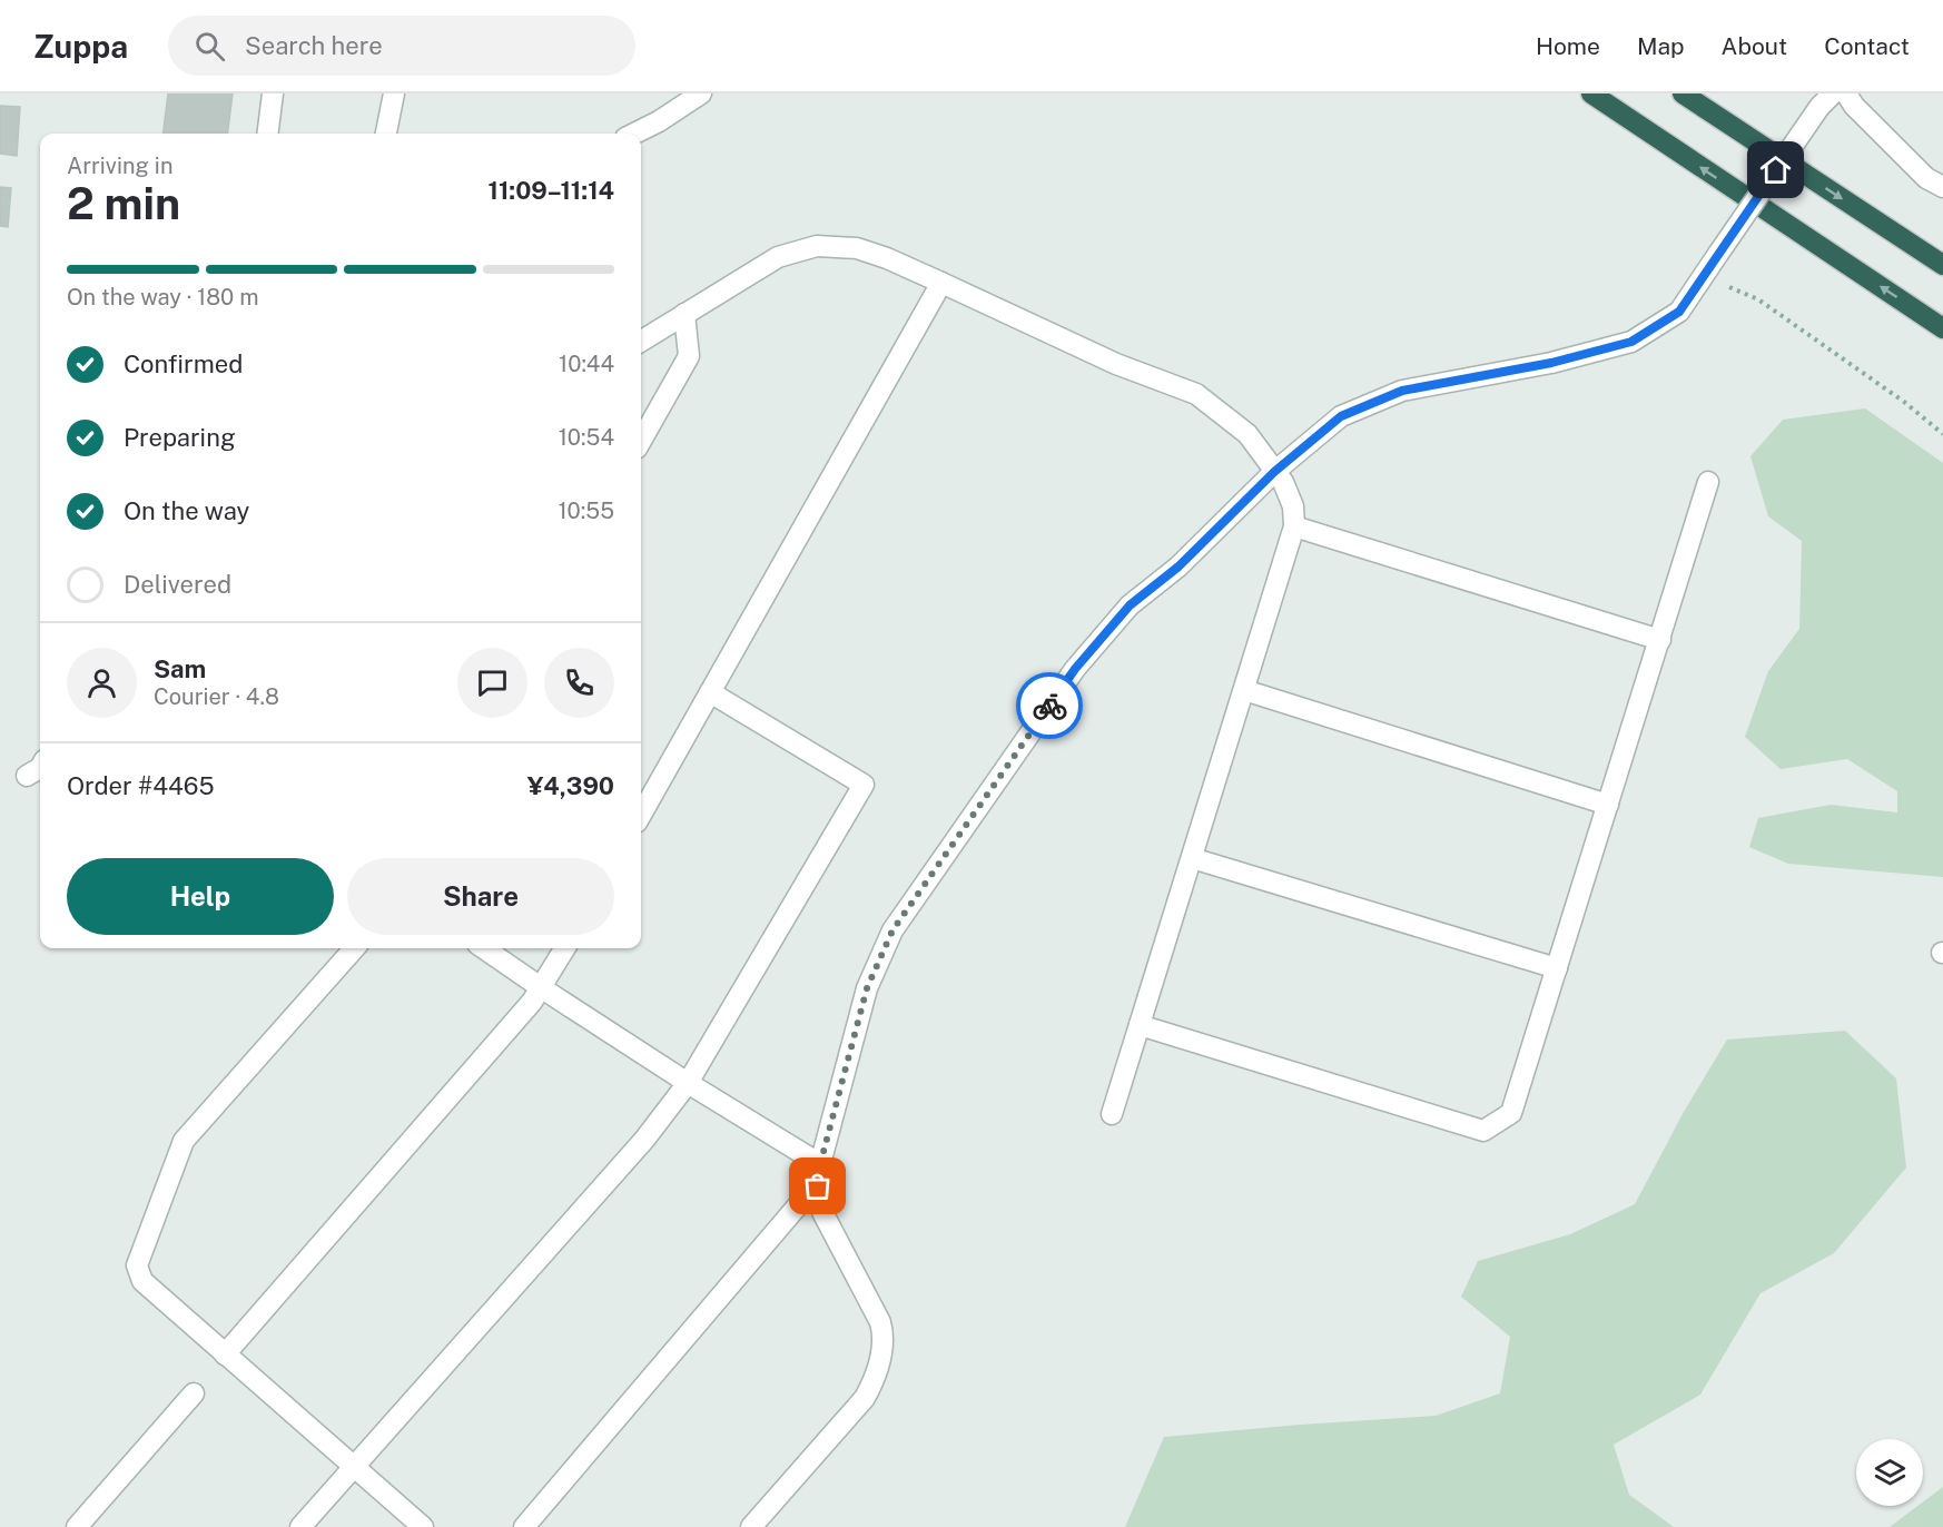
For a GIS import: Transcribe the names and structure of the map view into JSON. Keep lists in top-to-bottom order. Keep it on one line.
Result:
{"page":{"header":"Zuppa","search":"Search here","nav":["Home","Map","About","Contact"],"heading":["2 min","Arriving in","11:09–11:14"],"panel":["Sam","Courier · 4.8","Order #4465","¥4,390"],"bar":"On the way · 180 m","list":[["Confirmed","10:44"],["Preparing","10:54"],["On the way","10:55"],"Delivered"],"buttons":["Help","Share"]}}
